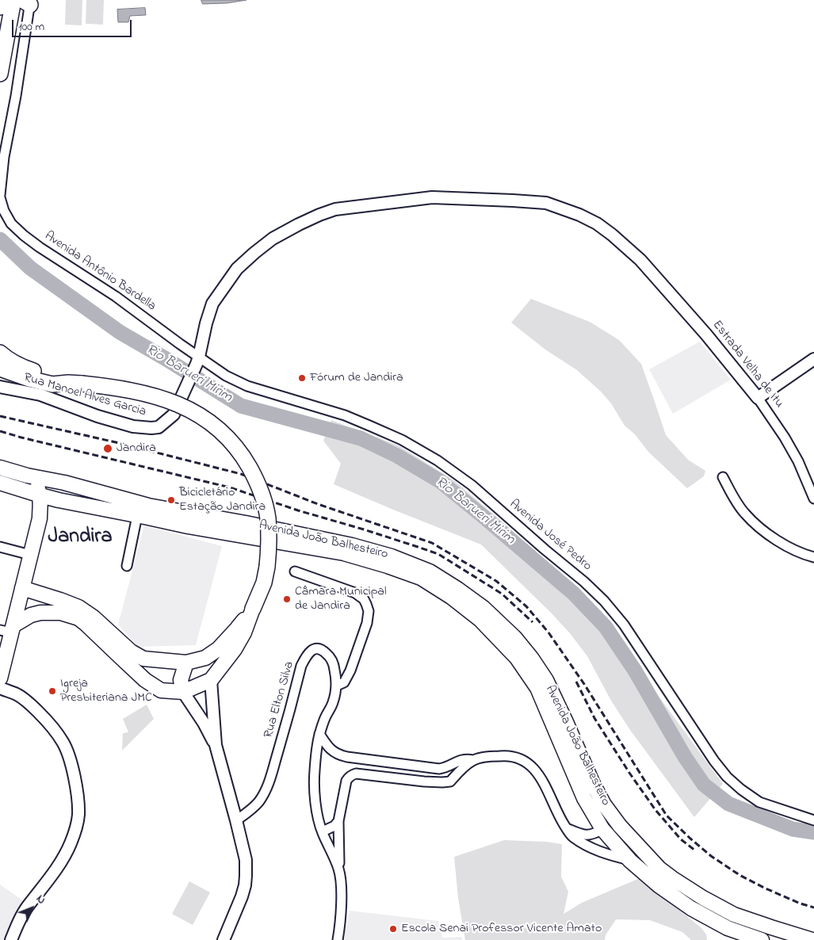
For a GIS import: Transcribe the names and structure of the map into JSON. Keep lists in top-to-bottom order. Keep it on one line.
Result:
{"streets":{"main road":["Avenida João Balhesteiro"],"street":["Avenida Antônio Bardella","Estrada Velha de Itu","Rua Manoel Alves Garcia","Avenida José Pedro","Rua Elton Silva"]},"crossings":[["Avenida Antônio Bardella","Rua Manoel Alves Garcia"],["Avenida Antônio Bardella","Avenida José Pedro"],["Estrada Velha de Itu","Rua Manoel Alves Garcia"],["Rua Manoel Alves Garcia","Avenida José Pedro"]],"districts":["Jandira"],"water":["Rio Barueri Mirim"],"places":["Fórum de Jandira","Jandira","Bicicletário Estação Jandira","Câmara Municipal de Jandira","Igreja Presbiteriana JMC","Escola Senai Professor Vicente Amato"],"scale_bar":"100 m","north":"top right"}
